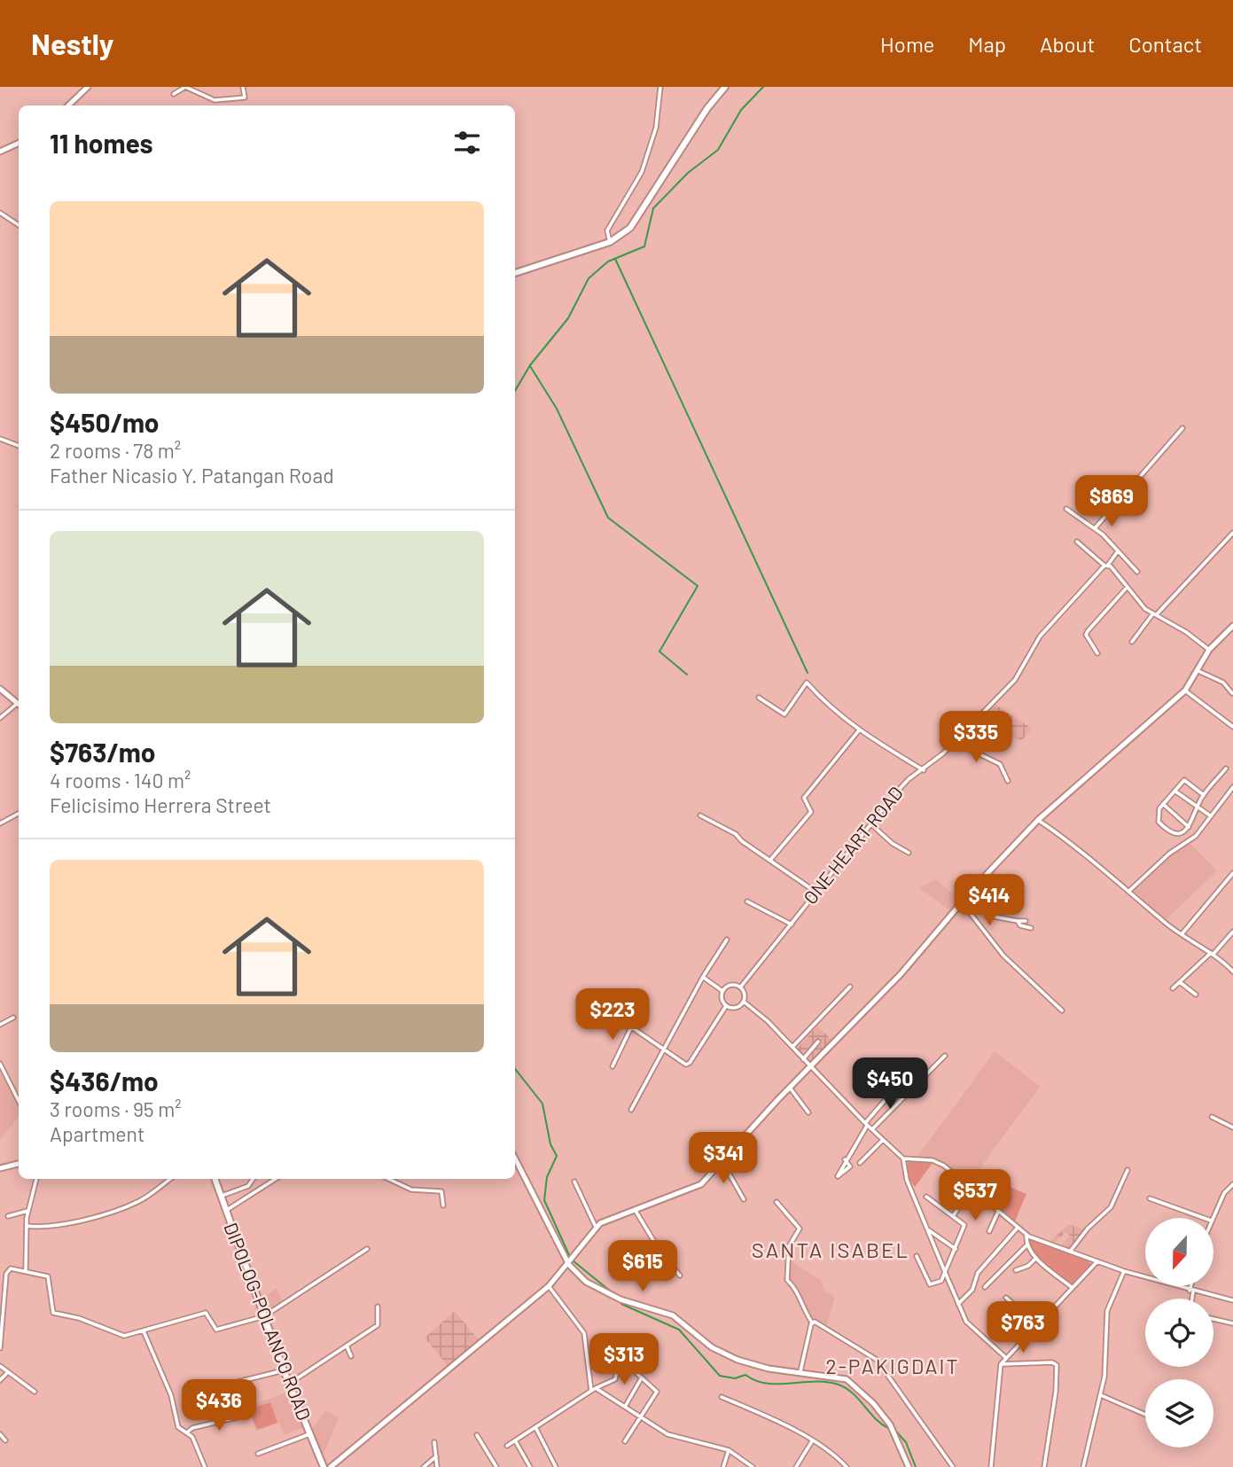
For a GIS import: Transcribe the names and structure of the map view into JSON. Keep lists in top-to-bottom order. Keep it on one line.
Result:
{"streets":{"highway":["DIPOLOG-POLANCO ROAD"],"street":["ONE HEART ROAD"]},"districts":["SANTA ISABEL","2-PAKIGDAIT"],"north":"bottom","page":{"header":"Nestly","nav":["Home","Map","About","Contact"],"heading":"11 homes","list":[{"name":"$450/mo","note":"2 rooms · 78 m² · Father Nicasio Y. Patangan Road"},{"name":"$763/mo","note":"4 rooms · 140 m² · Felicisimo Herrera Street"},{"name":"$436/mo","note":"3 rooms · 95 m² · Apartment"}],"price":["$869","$335","$414","$223","$450","$341","$537","$615","$763","$313","$436"]}}
